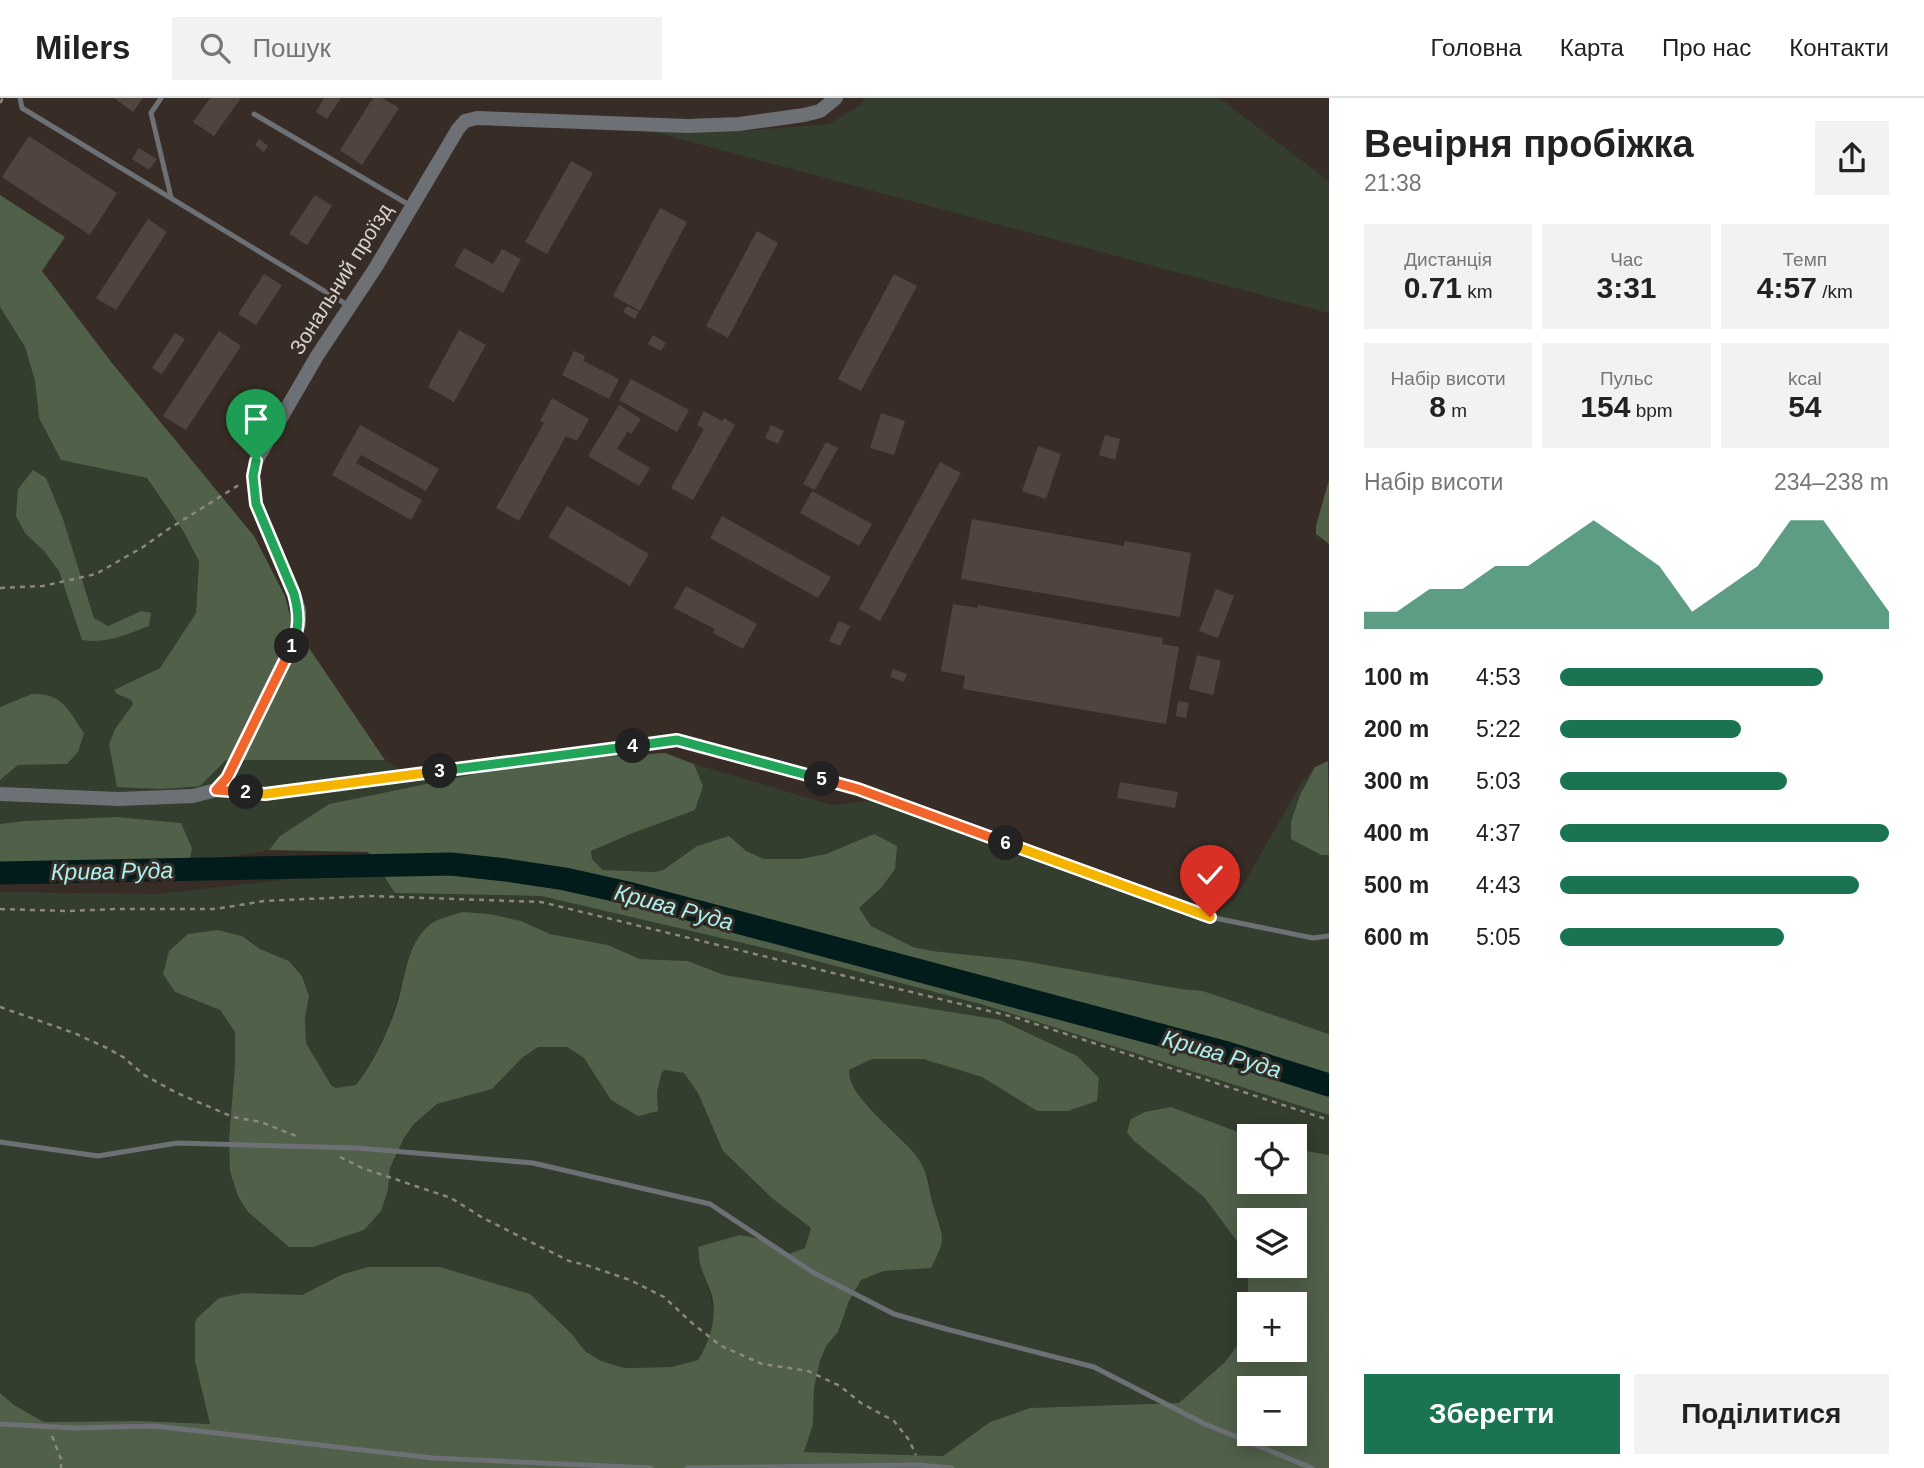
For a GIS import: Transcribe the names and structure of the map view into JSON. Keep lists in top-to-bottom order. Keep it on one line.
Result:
{"streets":{"street":["Зональний проїзд"]},"water":["Крива Руда"],"page":{"header":"Milers","search":"Пошук","nav":["Головна","Карта","Про нас","Контакти"],"heading":["Вечірня пробіжка","21:38"],"stats":[["Дистанція","0.71 km"],["Час","3:31"],["Темп","4:57 /km"],["Набір висоти","8 m"],["Пульс","154 bpm"],["kcal","54"]],"chart":["Набір висоти","234–238 m"],"pins":["1","4","3","5","2","6"],"list":[{"name":"100 m","note":"4:53"},{"name":"200 m","note":"5:22"},{"name":"300 m","note":"5:03"},{"name":"400 m","note":"4:37"},{"name":"500 m","note":"4:43"},{"name":"600 m","note":"5:05"}],"map_buttons":["+","−"],"buttons":["Зберегти","Поділитися"]}}
